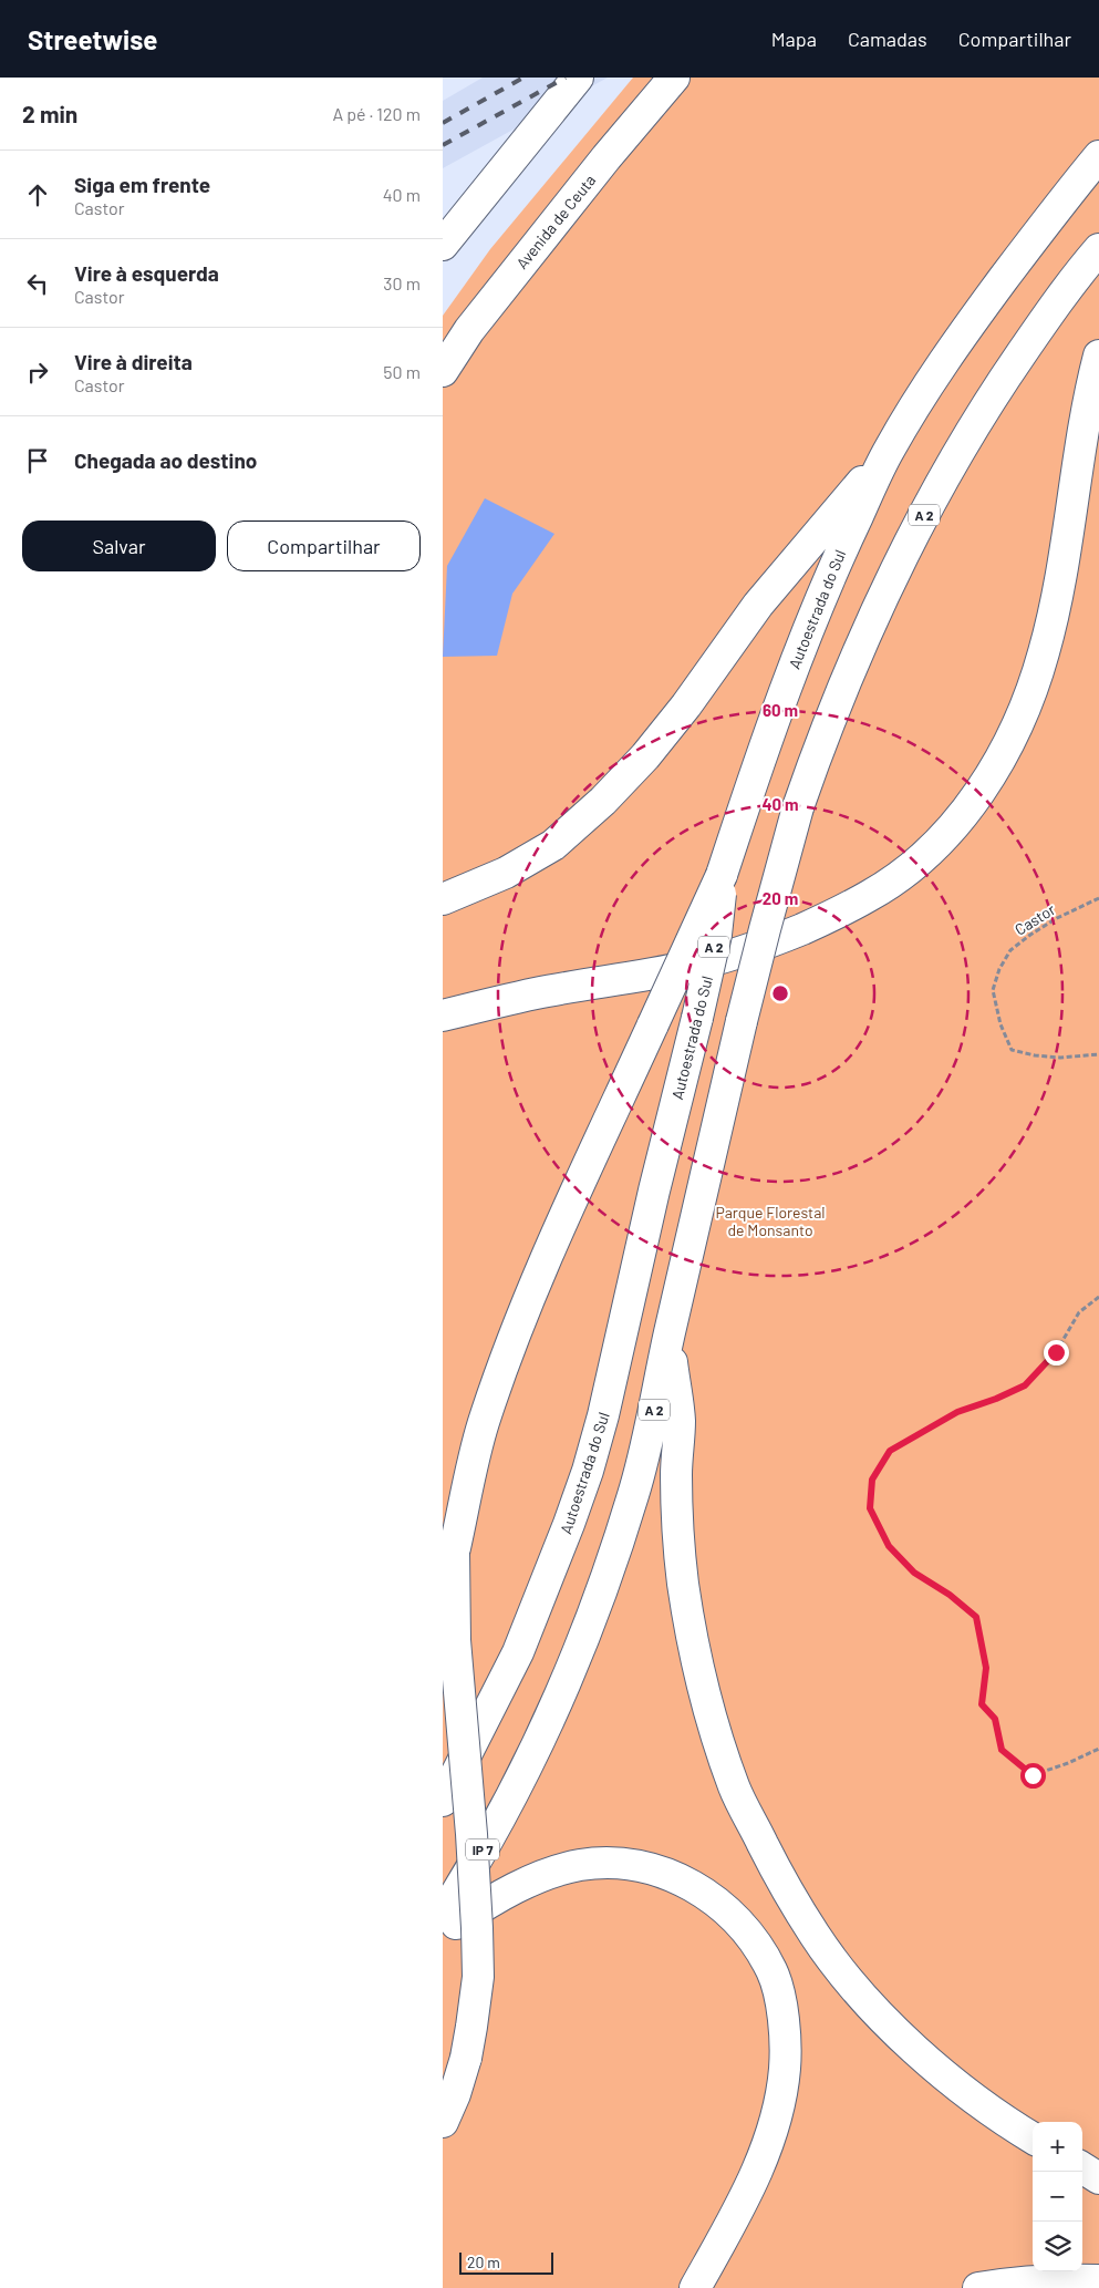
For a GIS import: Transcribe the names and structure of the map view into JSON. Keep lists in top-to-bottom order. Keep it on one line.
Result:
{"streets":{"highway":["Avenida de Ceuta","A 2","Autoestrada do Sul","IP 7"],"path":["Castor"]},"crossings":[["A 2","IP 7"]],"parks":["Parque Florestal de Monsanto"],"scale_bar":"20 m","page":{"header":"Streetwise","nav":["Mapa","Camadas","Compartilhar"],"heading":["2 min","A pé · 120 m"],"list":[["Siga em frente","Castor","40 m"],["Vire à esquerda","Castor","30 m"],["Vire à direita","Castor","50 m"],"Chegada ao destino"],"buttons":["Salvar","Compartilhar"],"map_buttons":["+","−"],"scale":"20 m"},"rings":["60 m","40 m","20 m"]}
